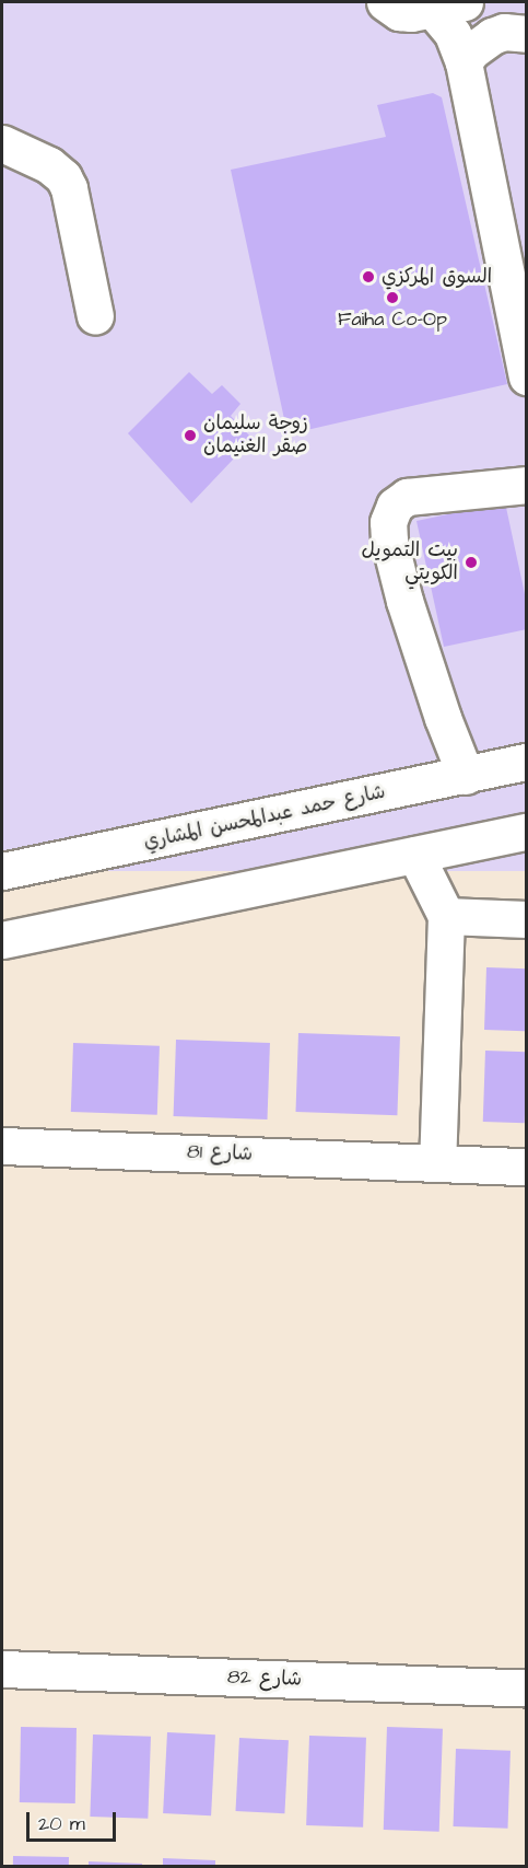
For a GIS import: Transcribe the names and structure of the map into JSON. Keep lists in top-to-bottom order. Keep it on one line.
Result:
{"streets":{"street":["شارع حمد عبدالمحسن المشاري","شارع 81","شارع 82"]},"places":["السوق المركزي","Faiha Co-Op","زوجة سليمان صقر الغنيمان","بيت التمويل الكويتي"],"scale_bar":"20 m"}
